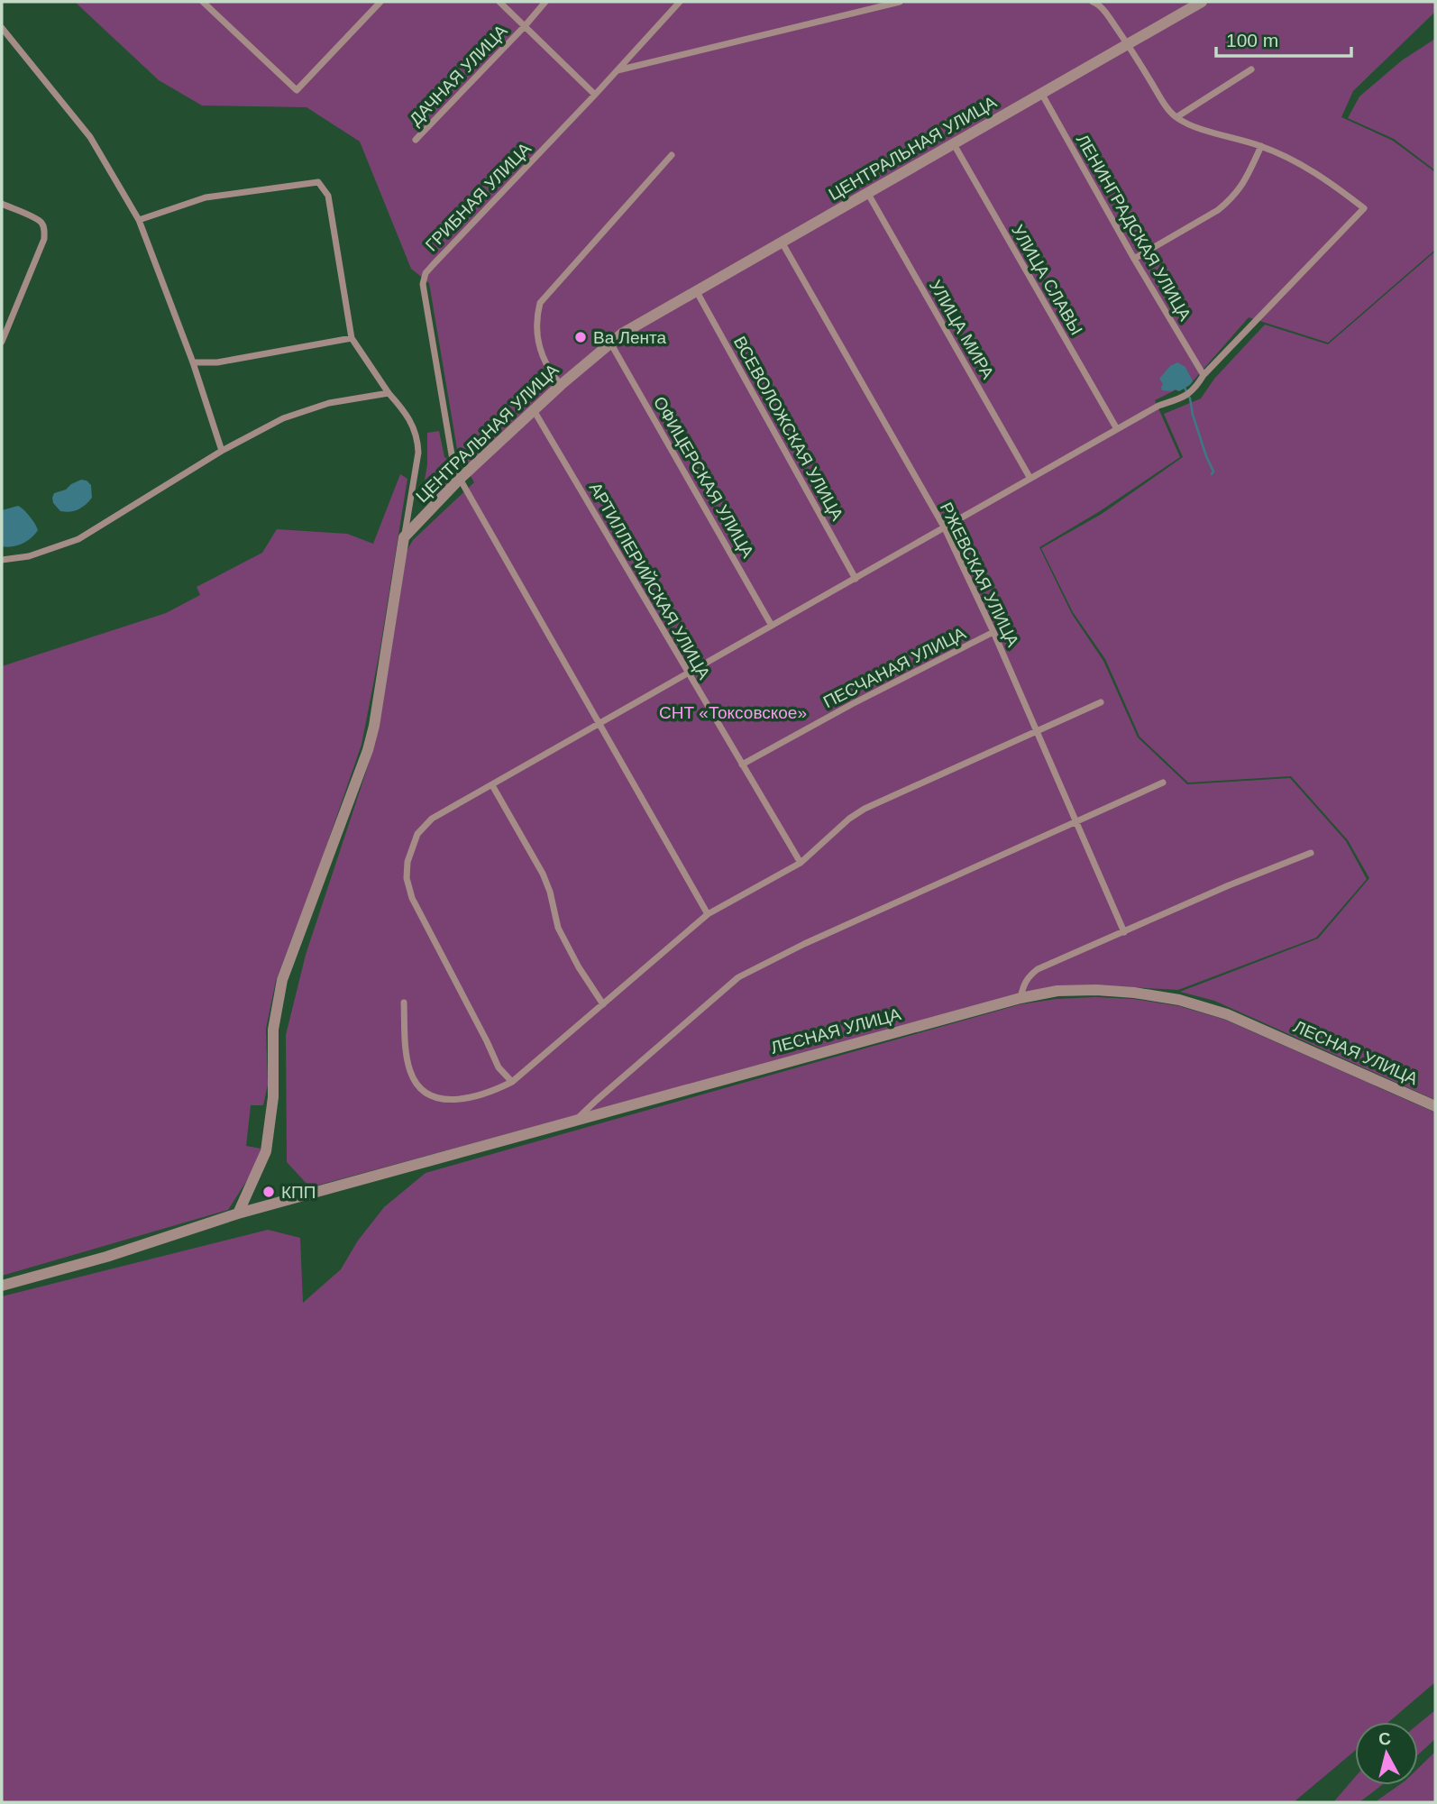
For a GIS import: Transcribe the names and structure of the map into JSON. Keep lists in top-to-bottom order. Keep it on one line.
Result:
{"streets":{"street":["ДАЧНАЯ УЛИЦА","ЦЕНТРАЛЬНАЯ УЛИЦА","ГРИБНАЯ УЛИЦА","ЛЕНИНГРАДСКАЯ УЛИЦА","УЛИЦА СЛАВЫ","УЛИЦА МИРА","ВСЕВОЛОЖСКАЯ УЛИЦА","ОФИЦЕРСКАЯ УЛИЦА","РЖЕВСКАЯ УЛИЦА","АРТИЛЛЕРИЙСКАЯ УЛИЦА","ПЕСЧАНАЯ УЛИЦА","ЛЕСНАЯ УЛИЦА"]},"crossings":[["ЦЕНТРАЛЬНАЯ УЛИЦА","ГРИБНАЯ УЛИЦА"],["ЦЕНТРАЛЬНАЯ УЛИЦА","ЛЕНИНГРАДСКАЯ УЛИЦА"],["ЦЕНТРАЛЬНАЯ УЛИЦА","УЛИЦА СЛАВЫ"],["ЦЕНТРАЛЬНАЯ УЛИЦА","УЛИЦА МИРА"],["ЦЕНТРАЛЬНАЯ УЛИЦА","ВСЕВОЛОЖСКАЯ УЛИЦА"],["ЦЕНТРАЛЬНАЯ УЛИЦА","ОФИЦЕРСКАЯ УЛИЦА"],["ЦЕНТРАЛЬНАЯ УЛИЦА","РЖЕВСКАЯ УЛИЦА"],["ЦЕНТРАЛЬНАЯ УЛИЦА","АРТИЛЛЕРИЙСКАЯ УЛИЦА"],["РЖЕВСКАЯ УЛИЦА","ПЕСЧАНАЯ УЛИЦА"],["АРТИЛЛЕРИЙСКАЯ УЛИЦА","ПЕСЧАНАЯ УЛИЦА"]],"parks":["СНТ «Токсовское»"],"places":["Ва Лента","КПП"],"scale_bar":"100 m","north":"top"}
